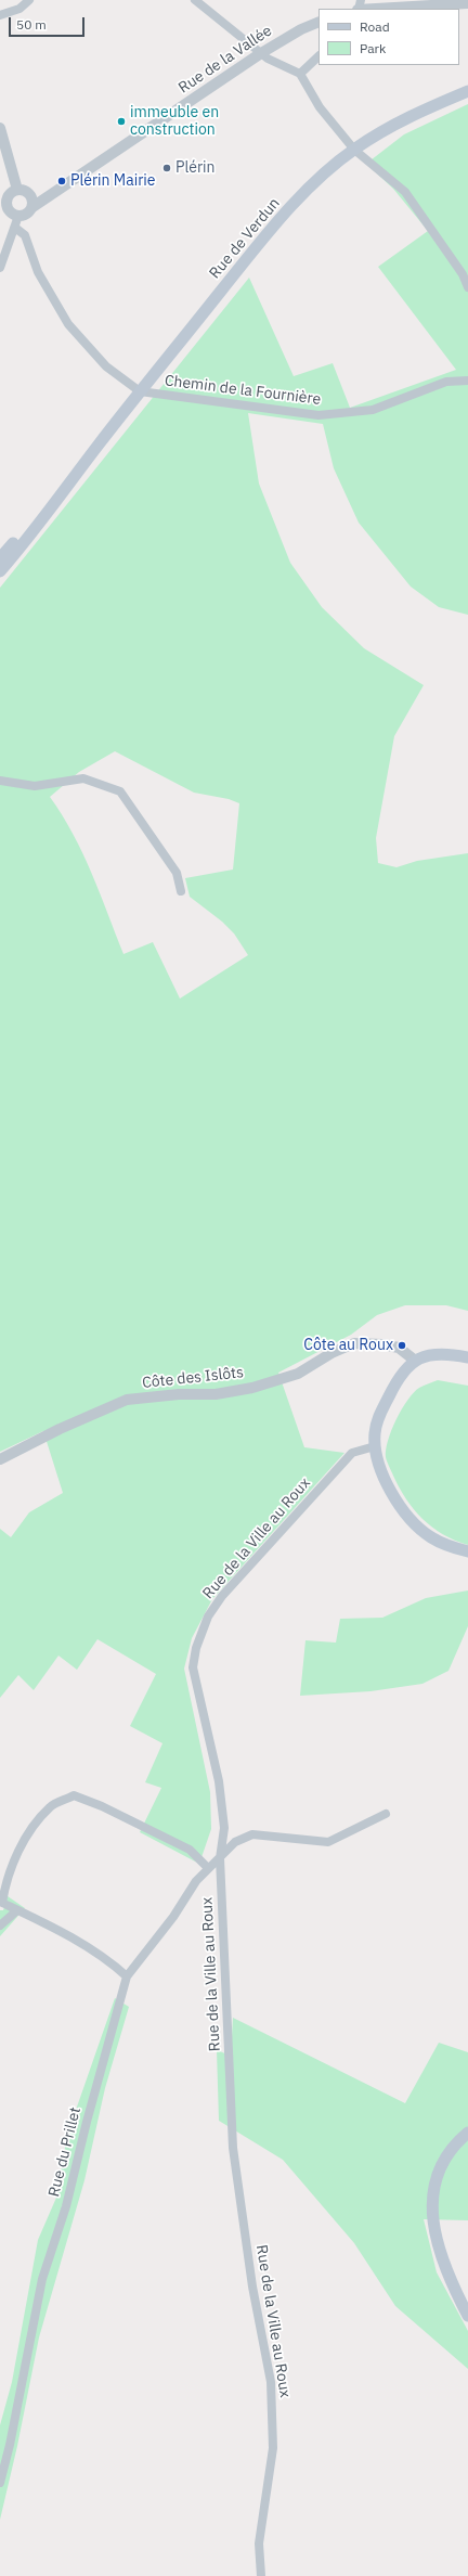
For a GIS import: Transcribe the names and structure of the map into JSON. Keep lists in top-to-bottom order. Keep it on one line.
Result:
{"streets":{"main road":["Rue de Verdun"],"street":["Rue de la Vallée","Chemin de la Fournière","Côte des Islôts","Rue de la Ville au Roux","Rue du Prillet"]},"crossings":[["Rue de Verdun","Chemin de la Fournière"],["Rue de la Ville au Roux","Rue du Prillet"]],"places":["immeuble en construction","Plérin","Plérin Mairie","Côte au Roux"],"legend":["Road","Park"],"scale_bar":"50 m"}
